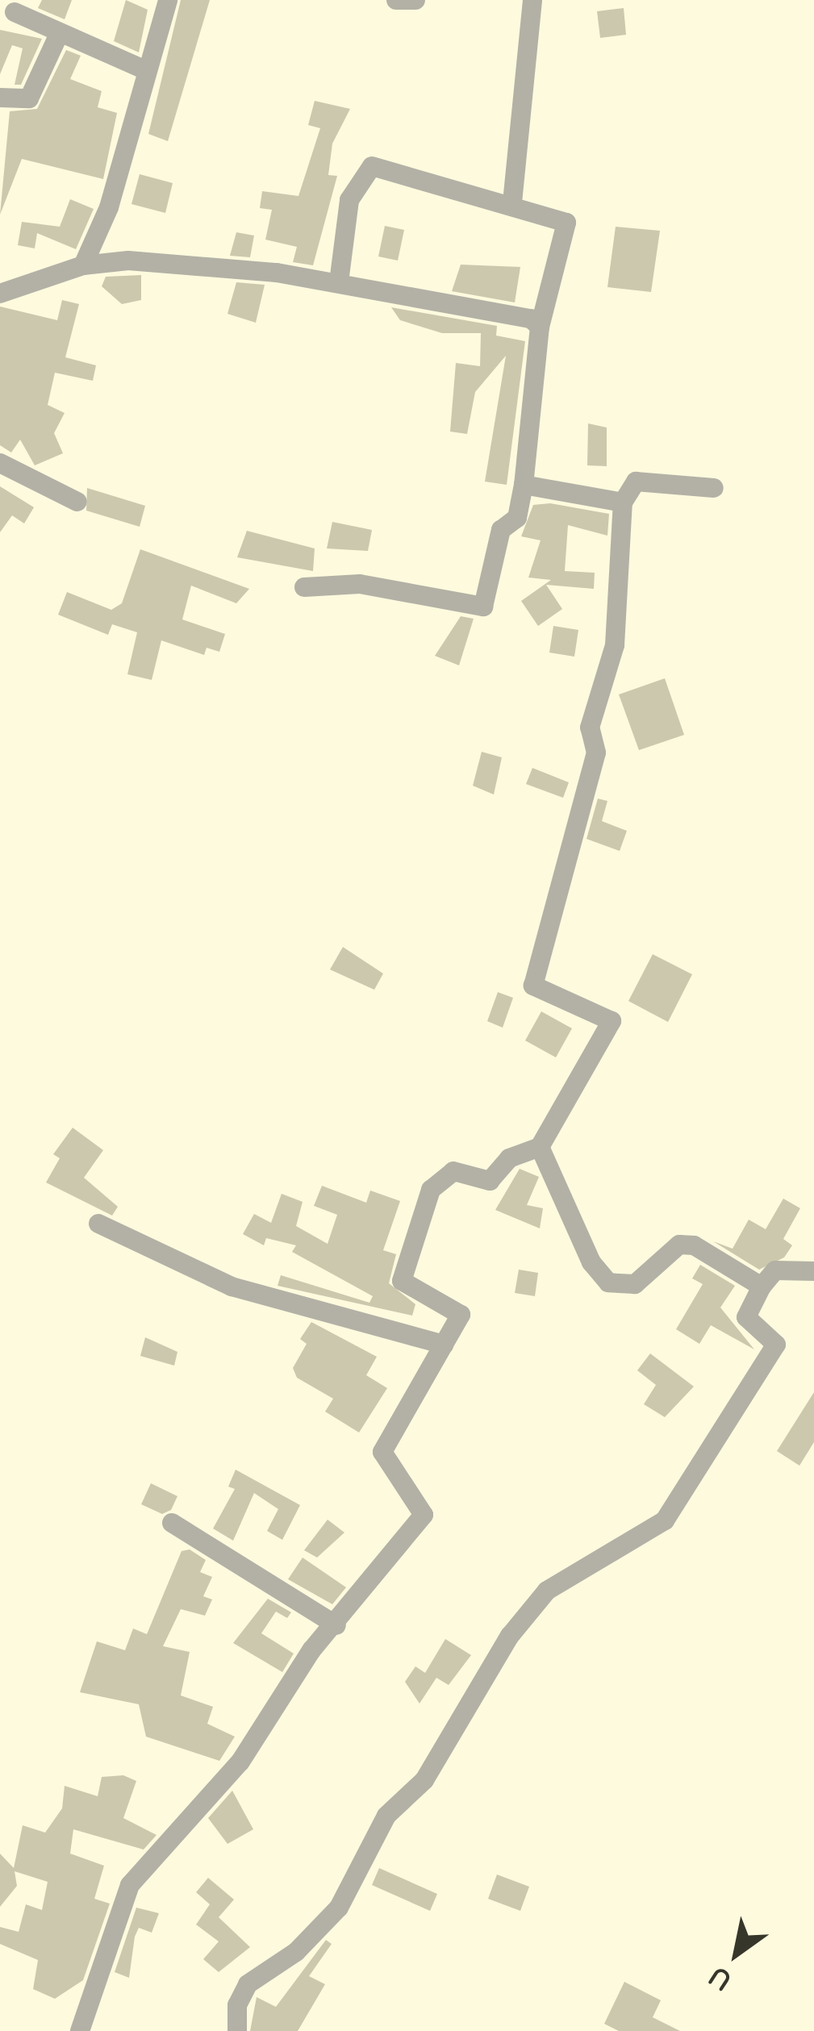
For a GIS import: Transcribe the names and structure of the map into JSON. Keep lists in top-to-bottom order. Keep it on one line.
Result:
{"north":"bottom left"}
